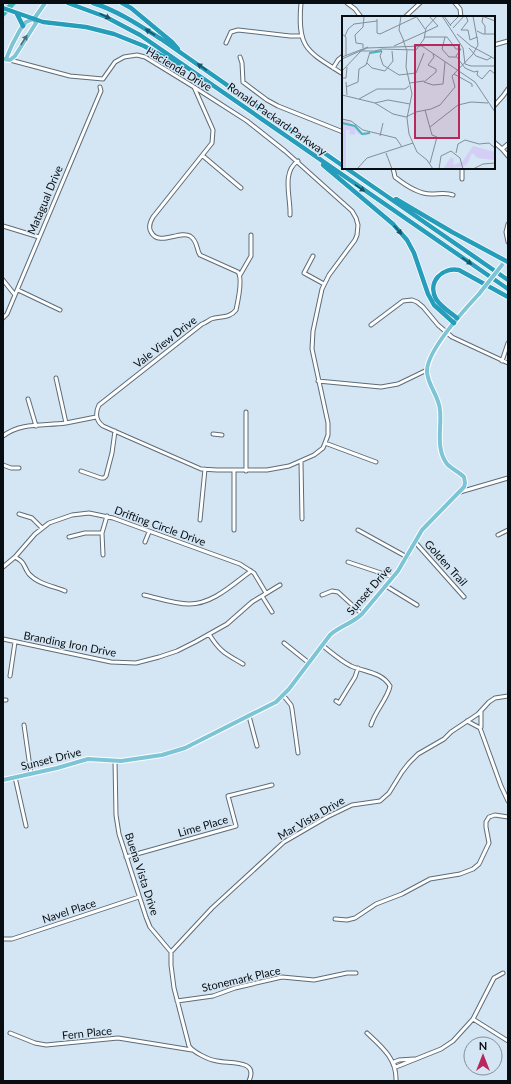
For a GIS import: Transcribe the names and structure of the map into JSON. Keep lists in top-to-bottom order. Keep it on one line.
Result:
{"streets":{"highway":["Ronald Packard Parkway"],"main road":["Sunset Drive"],"street":["Hacienda Drive","Matagual Drive","Vale View Drive","Drifting Circle Drive","Golden Trail","Branding Iron Drive","Mar Vista Drive","Lime Place","Buena Vista Drive","Navel Place","Stonemark Place","Fern Place"]},"crossings":[["Drifting Circle Drive","Branding Iron Drive"],["Golden Trail","Sunset Drive"],["Sunset Drive","Buena Vista Drive"],["Mar Vista Drive","Buena Vista Drive"],["Lime Place","Buena Vista Drive"],["Buena Vista Drive","Navel Place"]],"north":"top"}
